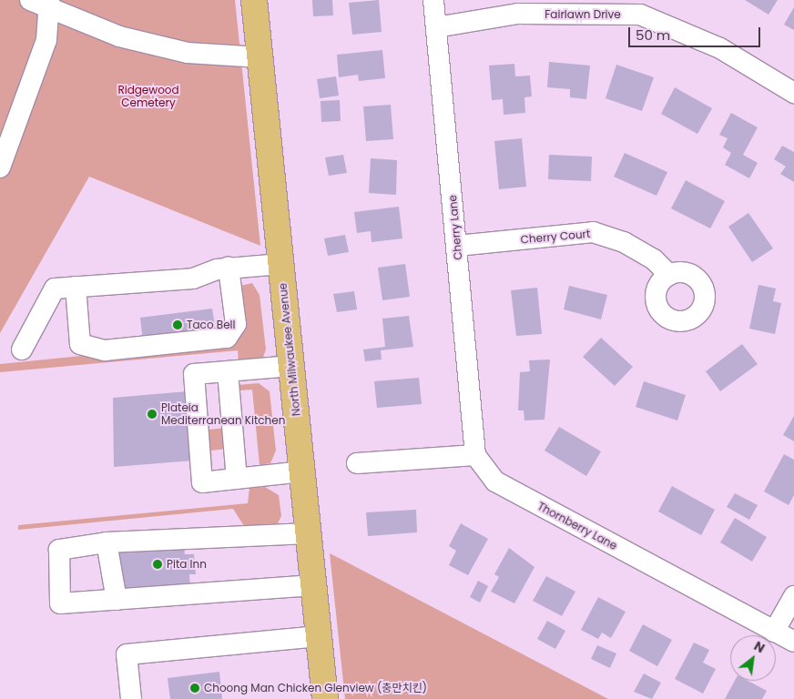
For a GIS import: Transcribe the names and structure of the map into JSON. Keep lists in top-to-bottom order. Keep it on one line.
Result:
{"streets":{"main road":["North Milwaukee Avenue"],"street":["Fairlawn Drive","Cherry Lane","Cherry Court","Thornberry Lane"]},"crossings":[["Fairlawn Drive","Cherry Lane"],["Cherry Lane","Cherry Court"],["Cherry Lane","Thornberry Lane"]],"parks":["Ridgewood Cemetery"],"places":["Taco Bell","Plateia Mediterranean Kitchen","Pita Inn","Choong Man Chicken Glenview (충만치킨)"],"scale_bar":"50 m","north":"top right"}
